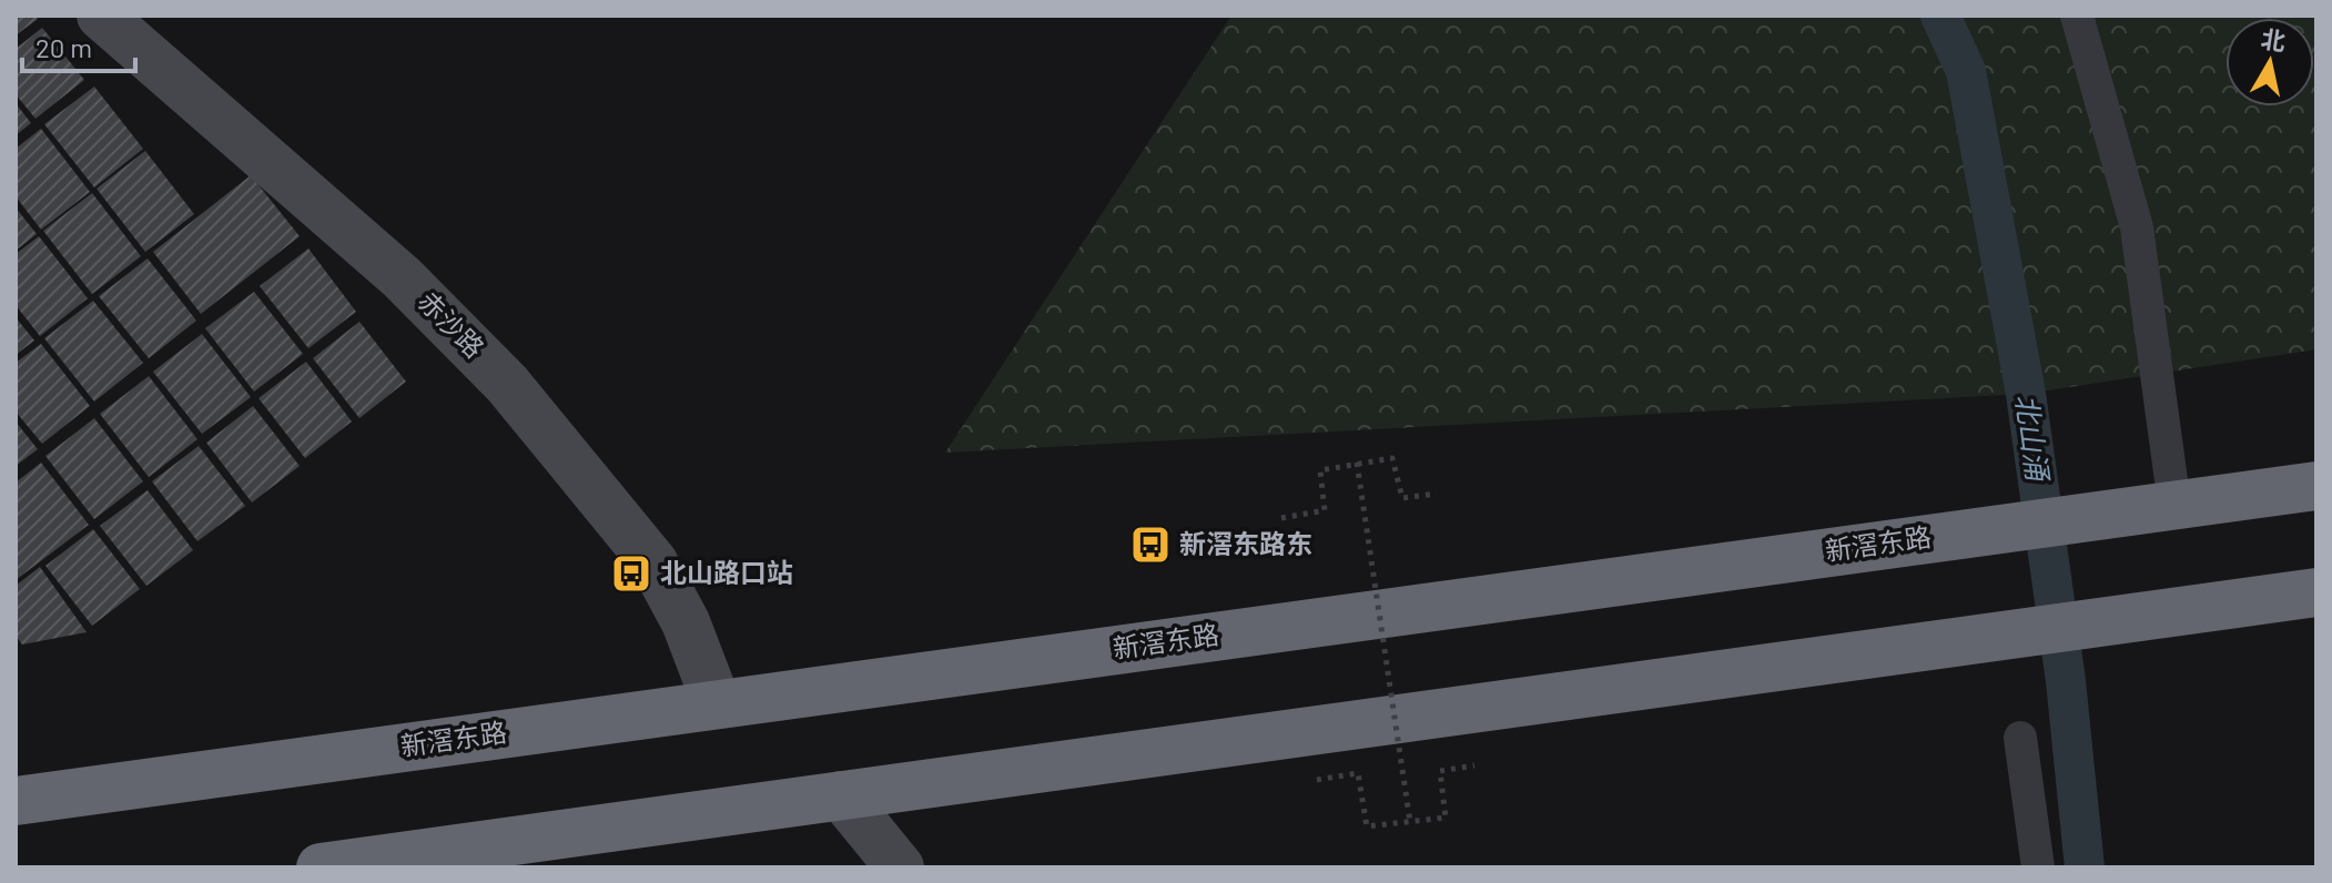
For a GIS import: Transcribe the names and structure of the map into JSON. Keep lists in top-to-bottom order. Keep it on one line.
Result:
{"streets":{"highway":["新滘东路"],"street":["赤沙路"]},"crossings":[["赤沙路","新滘东路"]],"water":["北山涌"],"places":{"bus stop":["新滘东路东","北山路口站"]},"scale_bar":"20 m","north":"top"}
